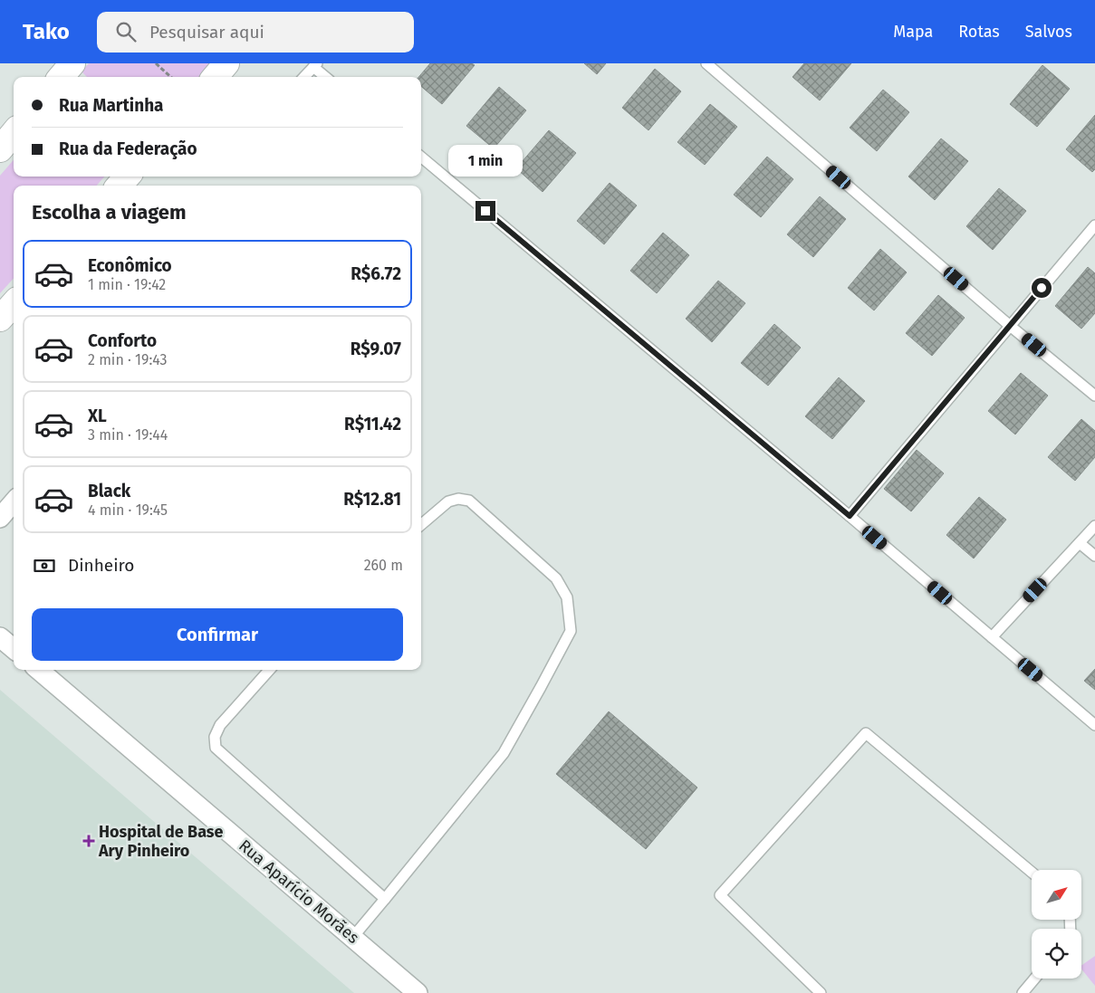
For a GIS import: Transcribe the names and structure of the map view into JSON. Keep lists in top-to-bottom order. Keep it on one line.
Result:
{"streets":{"street":["Rua Aparício Morães"]},"places":{"health":["Hospital de Base Ary Pinheiro"]},"north":"top right","page":{"header":"Tako","search":"Pesquisar aqui","nav":["Mapa","Rotas","Salvos"],"banner":["Rua Martinha","Rua da Federação"],"bubble":"1 min","heading":"Escolha a viagem","list":[{"name":"Econômico","note":"1 min · 19:42","value":"R$6.72"},{"name":"Conforto","note":"2 min · 19:43","value":"R$9.07"},{"name":"XL","note":"3 min · 19:44","value":"R$11.42"},{"name":"Black","note":"4 min · 19:45","value":"R$12.81"}],"pay":["Dinheiro","260 m"],"buttons":"Confirmar"}}
